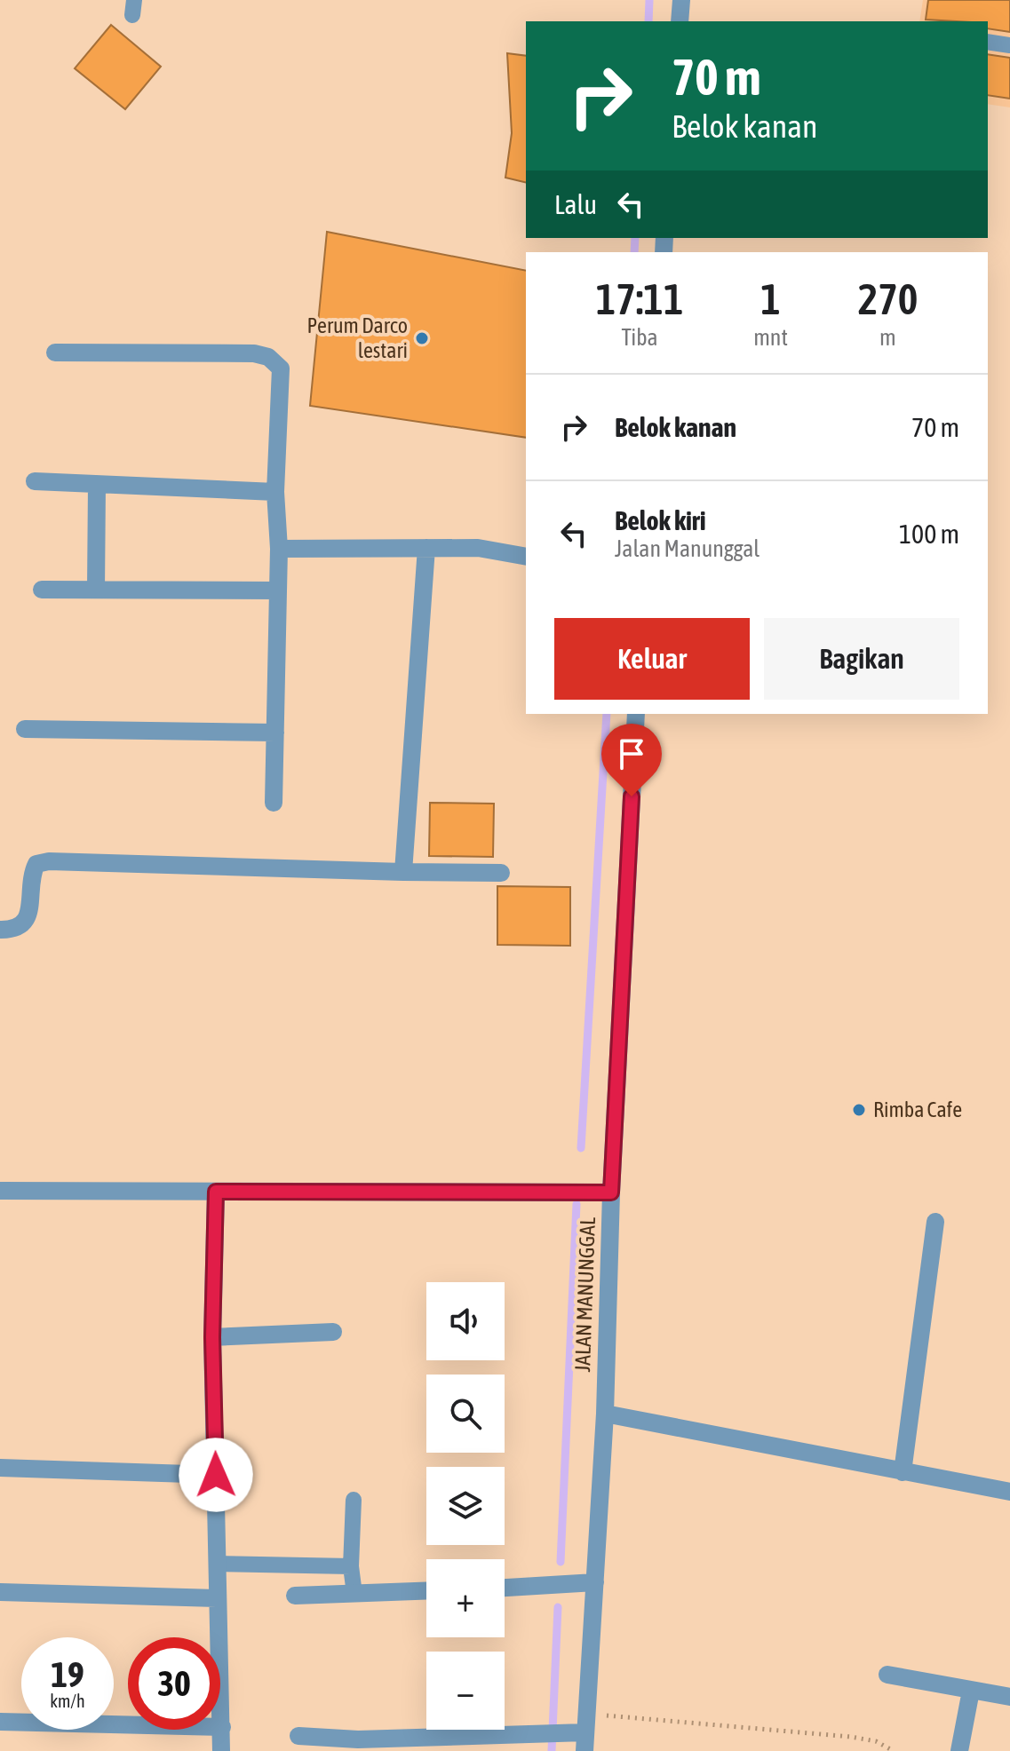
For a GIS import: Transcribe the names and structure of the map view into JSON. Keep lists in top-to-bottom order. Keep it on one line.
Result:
{"streets":{"street":["JALAN MANUNGGAL"]},"places":["Perum Darco lestari","Rimba Cafe"],"page":{"turn":["70 m","Belok kanan"],"then":"Lalu","eta":["17:11","Tiba","1","mnt","270","m"],"list":[{"name":"Belok kanan","value":"70 m"},{"name":"Belok kiri","note":"Jalan Manunggal","value":"100 m"}],"buttons":["Keluar","Bagikan"],"map_buttons":["+","−"],"speed":"19 km/h","limit":"30"}}
